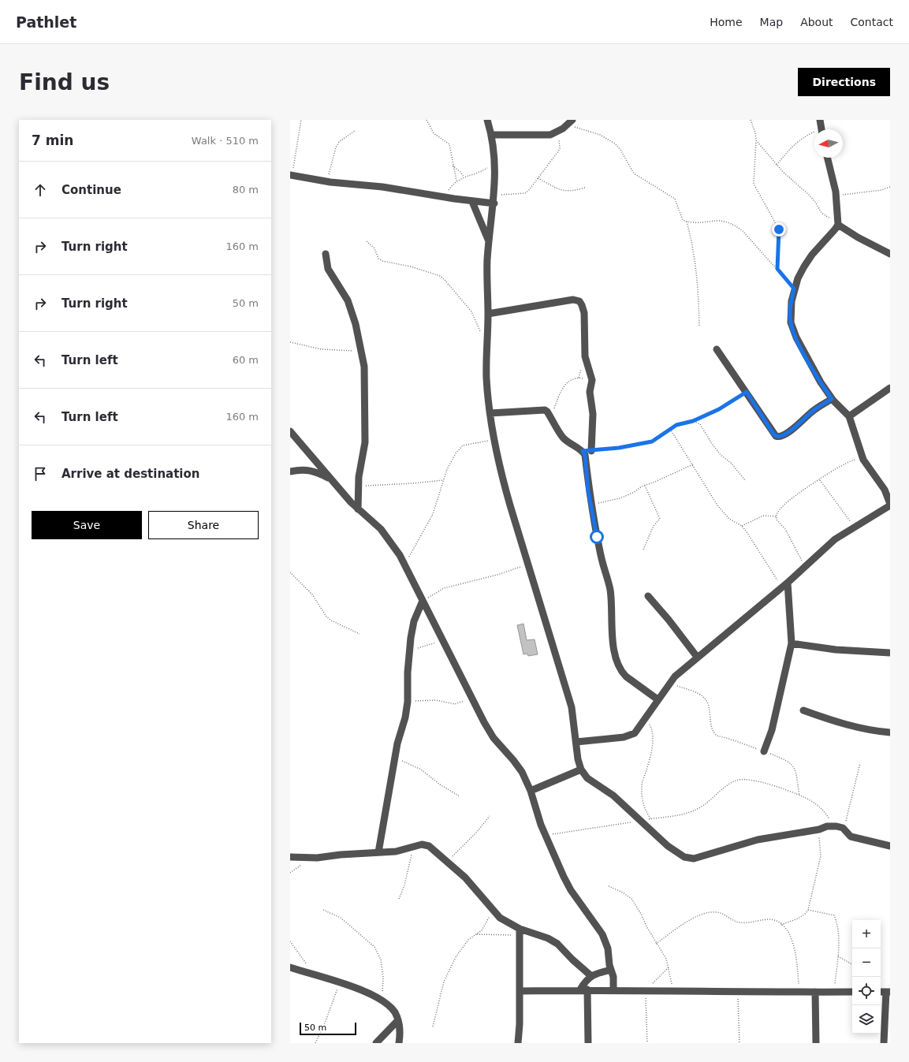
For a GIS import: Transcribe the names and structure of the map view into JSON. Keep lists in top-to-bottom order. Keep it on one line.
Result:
{"scale_bar":"50 m","north":"left","page":{"header":"Pathlet","nav":["Home","Map","About","Contact"],"buttons":["Directions",["Save","Share"]],"title":"Find us","heading":["7 min","Walk · 510 m"],"list":[["Continue","80 m"],["Turn right","160 m"],["Turn right","50 m"],["Turn left","60 m"],["Turn left","160 m"],"Arrive at destination"],"map_buttons":["+","−"],"scale":"50 m"}}
